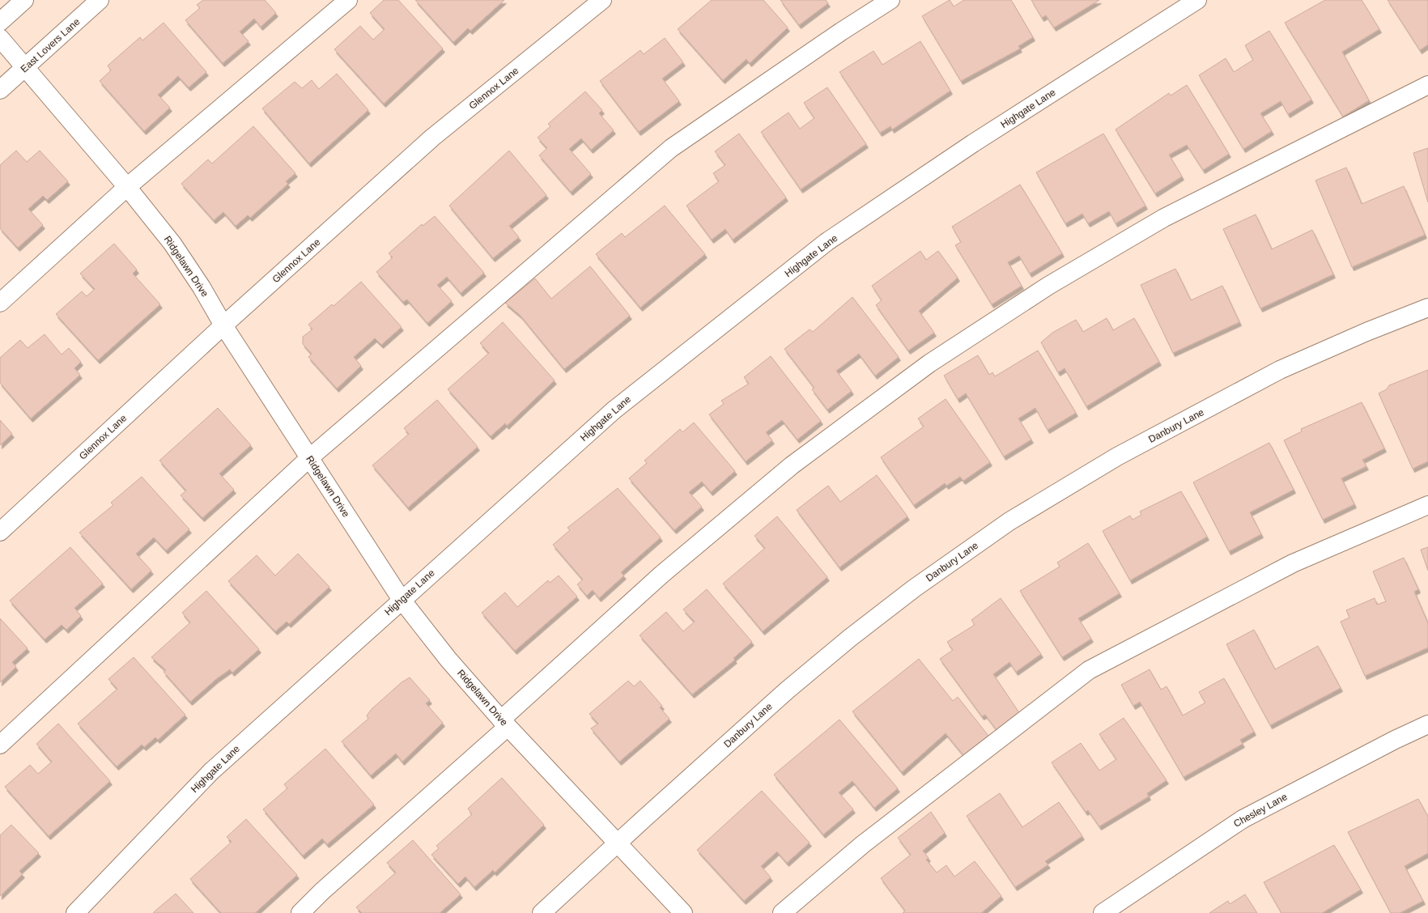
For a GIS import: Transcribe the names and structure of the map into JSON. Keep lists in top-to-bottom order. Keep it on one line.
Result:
{"streets":{"street":["East Lovers Lane","Glennox Lane","Highgate Lane","Ridgelawn Drive","Danbury Lane","Chesley Lane"]},"crossings":[["East Lovers Lane","Ridgelawn Drive"],["Glennox Lane","Ridgelawn Drive"],["Highgate Lane","Ridgelawn Drive"],["Ridgelawn Drive","Danbury Lane"]]}
